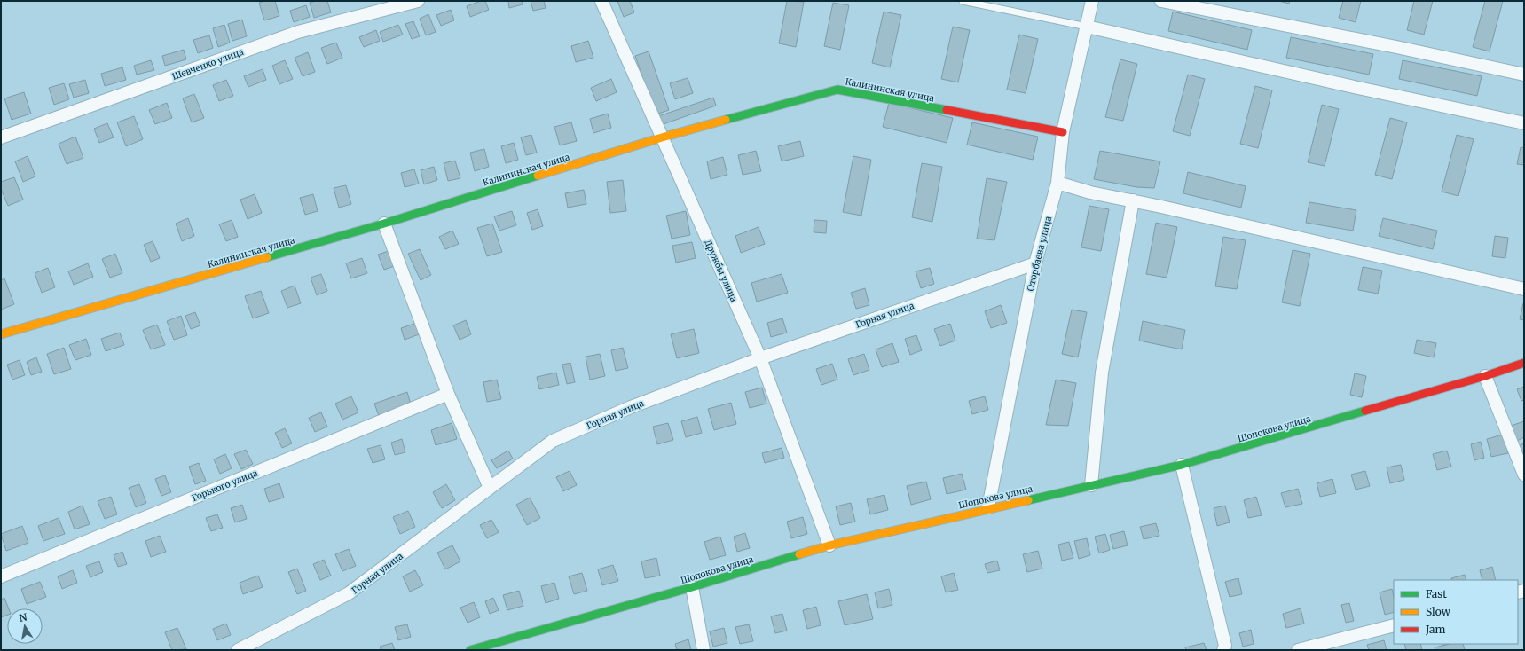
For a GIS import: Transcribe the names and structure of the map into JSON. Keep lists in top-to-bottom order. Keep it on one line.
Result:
{"streets":{"street":["Шевченко улица","Калининская улица","Оторбаева улица","Дружбы улица","Горная улица","Шопокова улица","Горького улица"]},"crossings":[["Калининская улица","Оторбаева улица"],["Калининская улица","Дружбы улица"],["Оторбаева улица","Горная улица"],["Оторбаева улица","Шопокова улица"],["Дружбы улица","Горная улица"],["Дружбы улица","Шопокова улица"]],"legend":["Fast","Slow","Jam"],"north":"top"}
